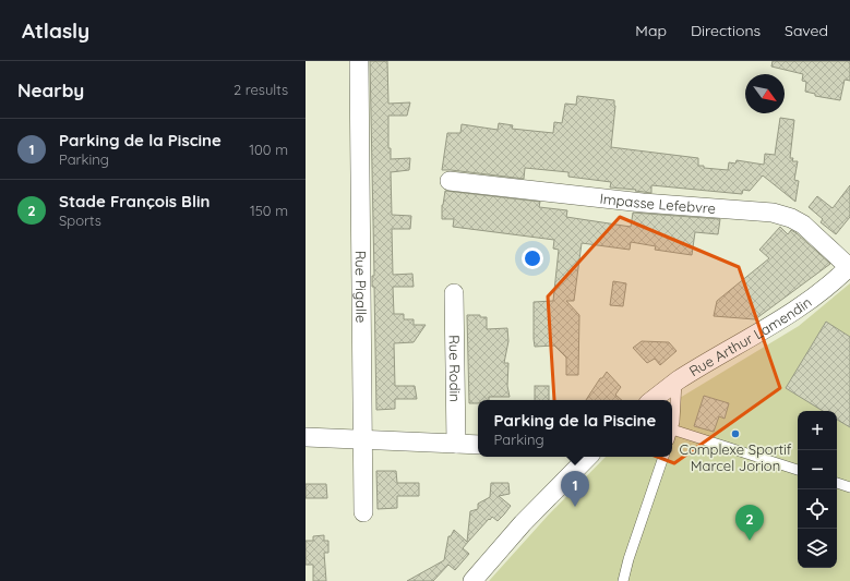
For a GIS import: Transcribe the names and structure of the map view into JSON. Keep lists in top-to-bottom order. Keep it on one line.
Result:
{"streets":{"street":["Impasse Lefebvre","Rue Pigalle","Rue Arthur Lamendin","Rue Rodin"]},"crossings":[["Impasse Lefebvre","Rue Arthur Lamendin"]],"places":["Complexe Sportif Marcel Jorion"],"north":"bottom right","page":{"header":"Atlasly","nav":["Map","Directions","Saved"],"heading":["Nearby","2 results"],"list":[{"mark":"1","name":"Parking de la Piscine","note":"Parking","value":"100 m"},{"mark":"2","name":"Stade François Blin","note":"Sports","value":"150 m"}],"popup":["Parking de la Piscine","Parking"],"map_buttons":["+","−"],"pins":["1","2"]}}
